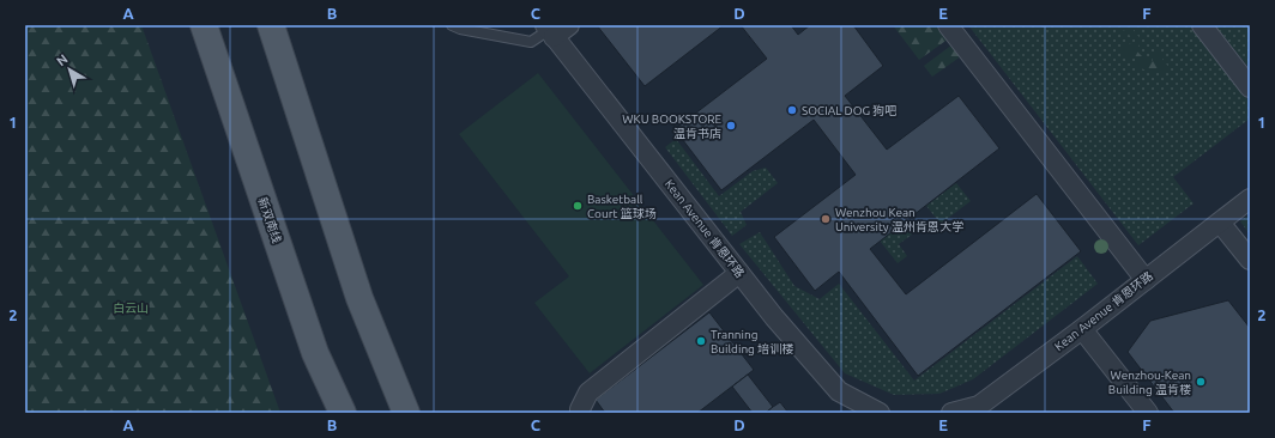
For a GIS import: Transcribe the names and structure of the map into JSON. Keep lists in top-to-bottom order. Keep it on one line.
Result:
{"streets":{"main road":["新双南线"],"street":["Kean Avenue 肯恩环路"]},"parks":["白云山"],"places":["SOCIAL DOG 狗吧","WKU BOOKSTORE 温肯书店","Basketball Court 篮球场","Wenzhou Kean University 温州肯恩大学","Tranning Building 培训楼","Wenzhou-Kean Building 温肯楼"],"north":"top left","grid":{"columns":["A","B","C","D","E","F"],"rows":["1","2"]}}
